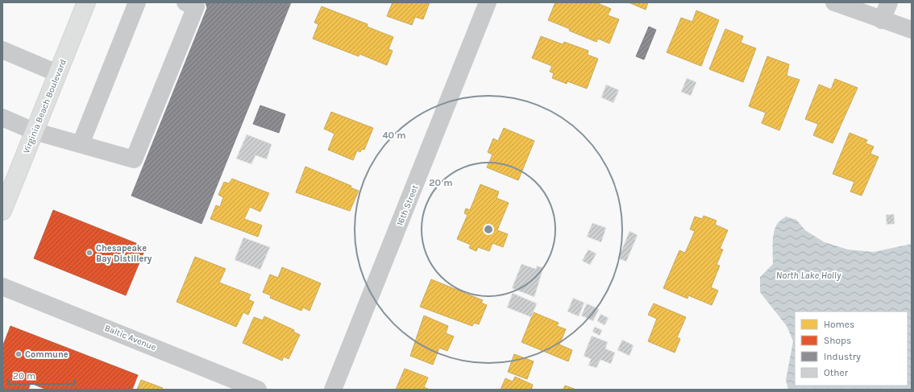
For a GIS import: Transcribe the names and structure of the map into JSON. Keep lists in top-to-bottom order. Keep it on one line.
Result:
{"streets":{"main road":["Virginia Beach Boulevard"],"street":["16th Street","Baltic Avenue"]},"water":["North Lake Holly"],"places":["Chesapeake Bay Distillery","Commune"],"legend":["Homes","Shops","Industry","Other"],"scale_bar":"20 m","rings":["40 m","20 m"]}
